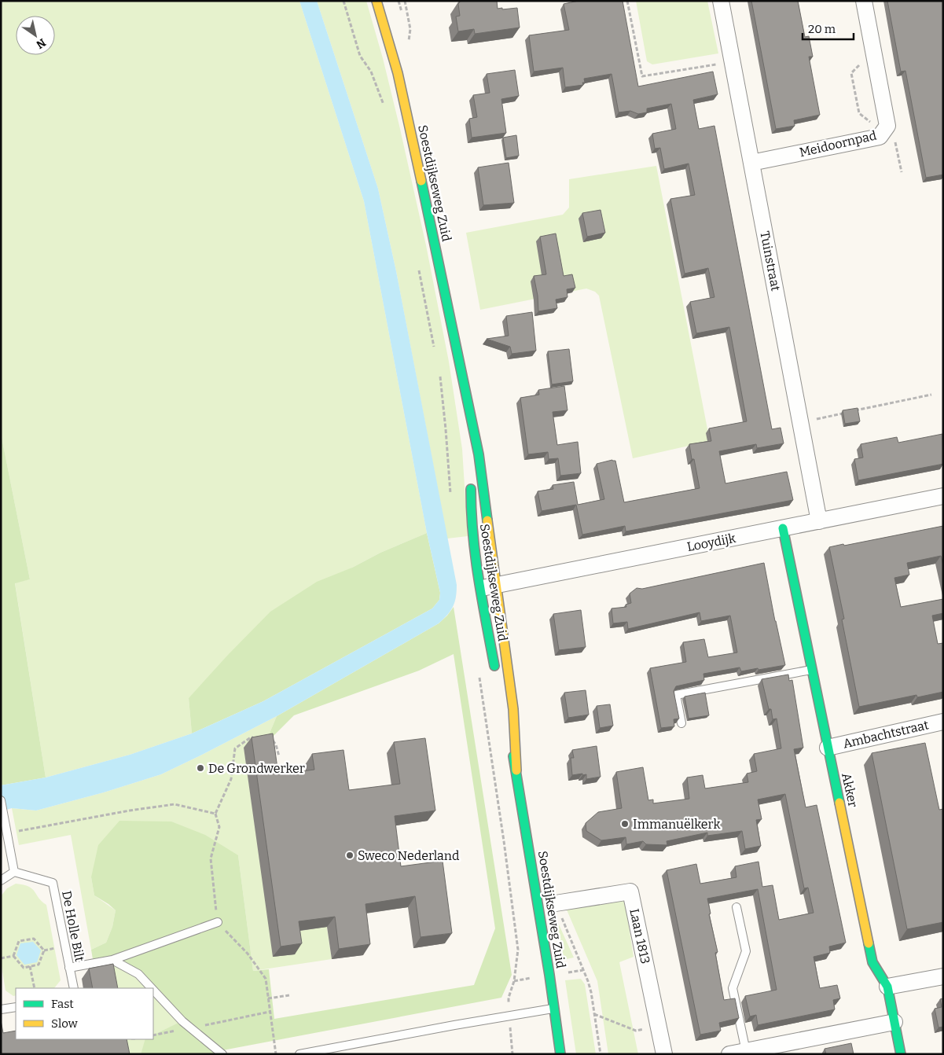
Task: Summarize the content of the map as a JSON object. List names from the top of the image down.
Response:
{
  "streets": {
    "main road": ["Soestdijkseweg Zuid", "Akker"],
    "street": [
      "Meidoornpad",
      "Tuinstraat",
      "Looydijk",
      "Ambachtstraat",
      "Laan 1813"
    ],
    "lane": ["De Holle Bilt"]
  },
  "crossings": [
    ["Meidoornpad", "Tuinstraat"],
    ["Soestdijkseweg Zuid", "Looydijk"],
    ["Soestdijkseweg Zuid", "Laan 1813"],
    ["Tuinstraat", "Looydijk"],
    ["Looydijk", "Akker"],
    ["Ambachtstraat", "Akker"]
  ],
  "places": ["De Grondwerker", "Immanuëlkerk", "Sweco Nederland"],
  "legend": ["Fast", "Slow"],
  "scale_bar": "20 m",
  "north": "bottom right"
}
